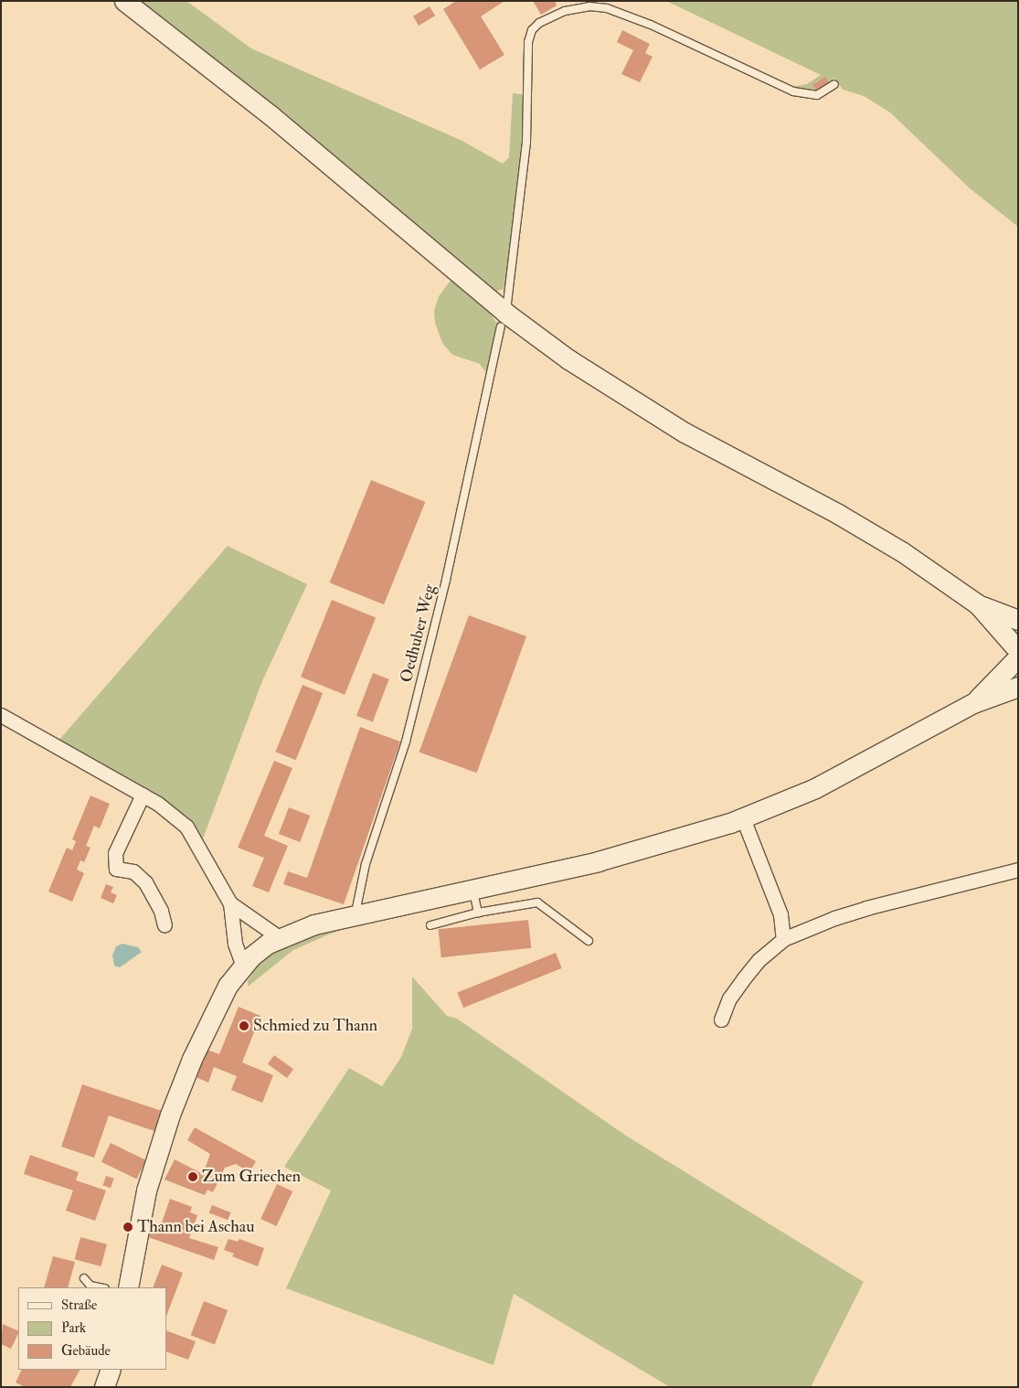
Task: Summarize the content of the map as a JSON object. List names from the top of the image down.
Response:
{
  "streets": {
    "lane": ["Oedhuber Weg"]
  },
  "places": ["Schmied zu Thann", "Zum Griechen", "Thann bei Aschau"],
  "legend": ["Straße", "Park", "Gebäude"]
}
